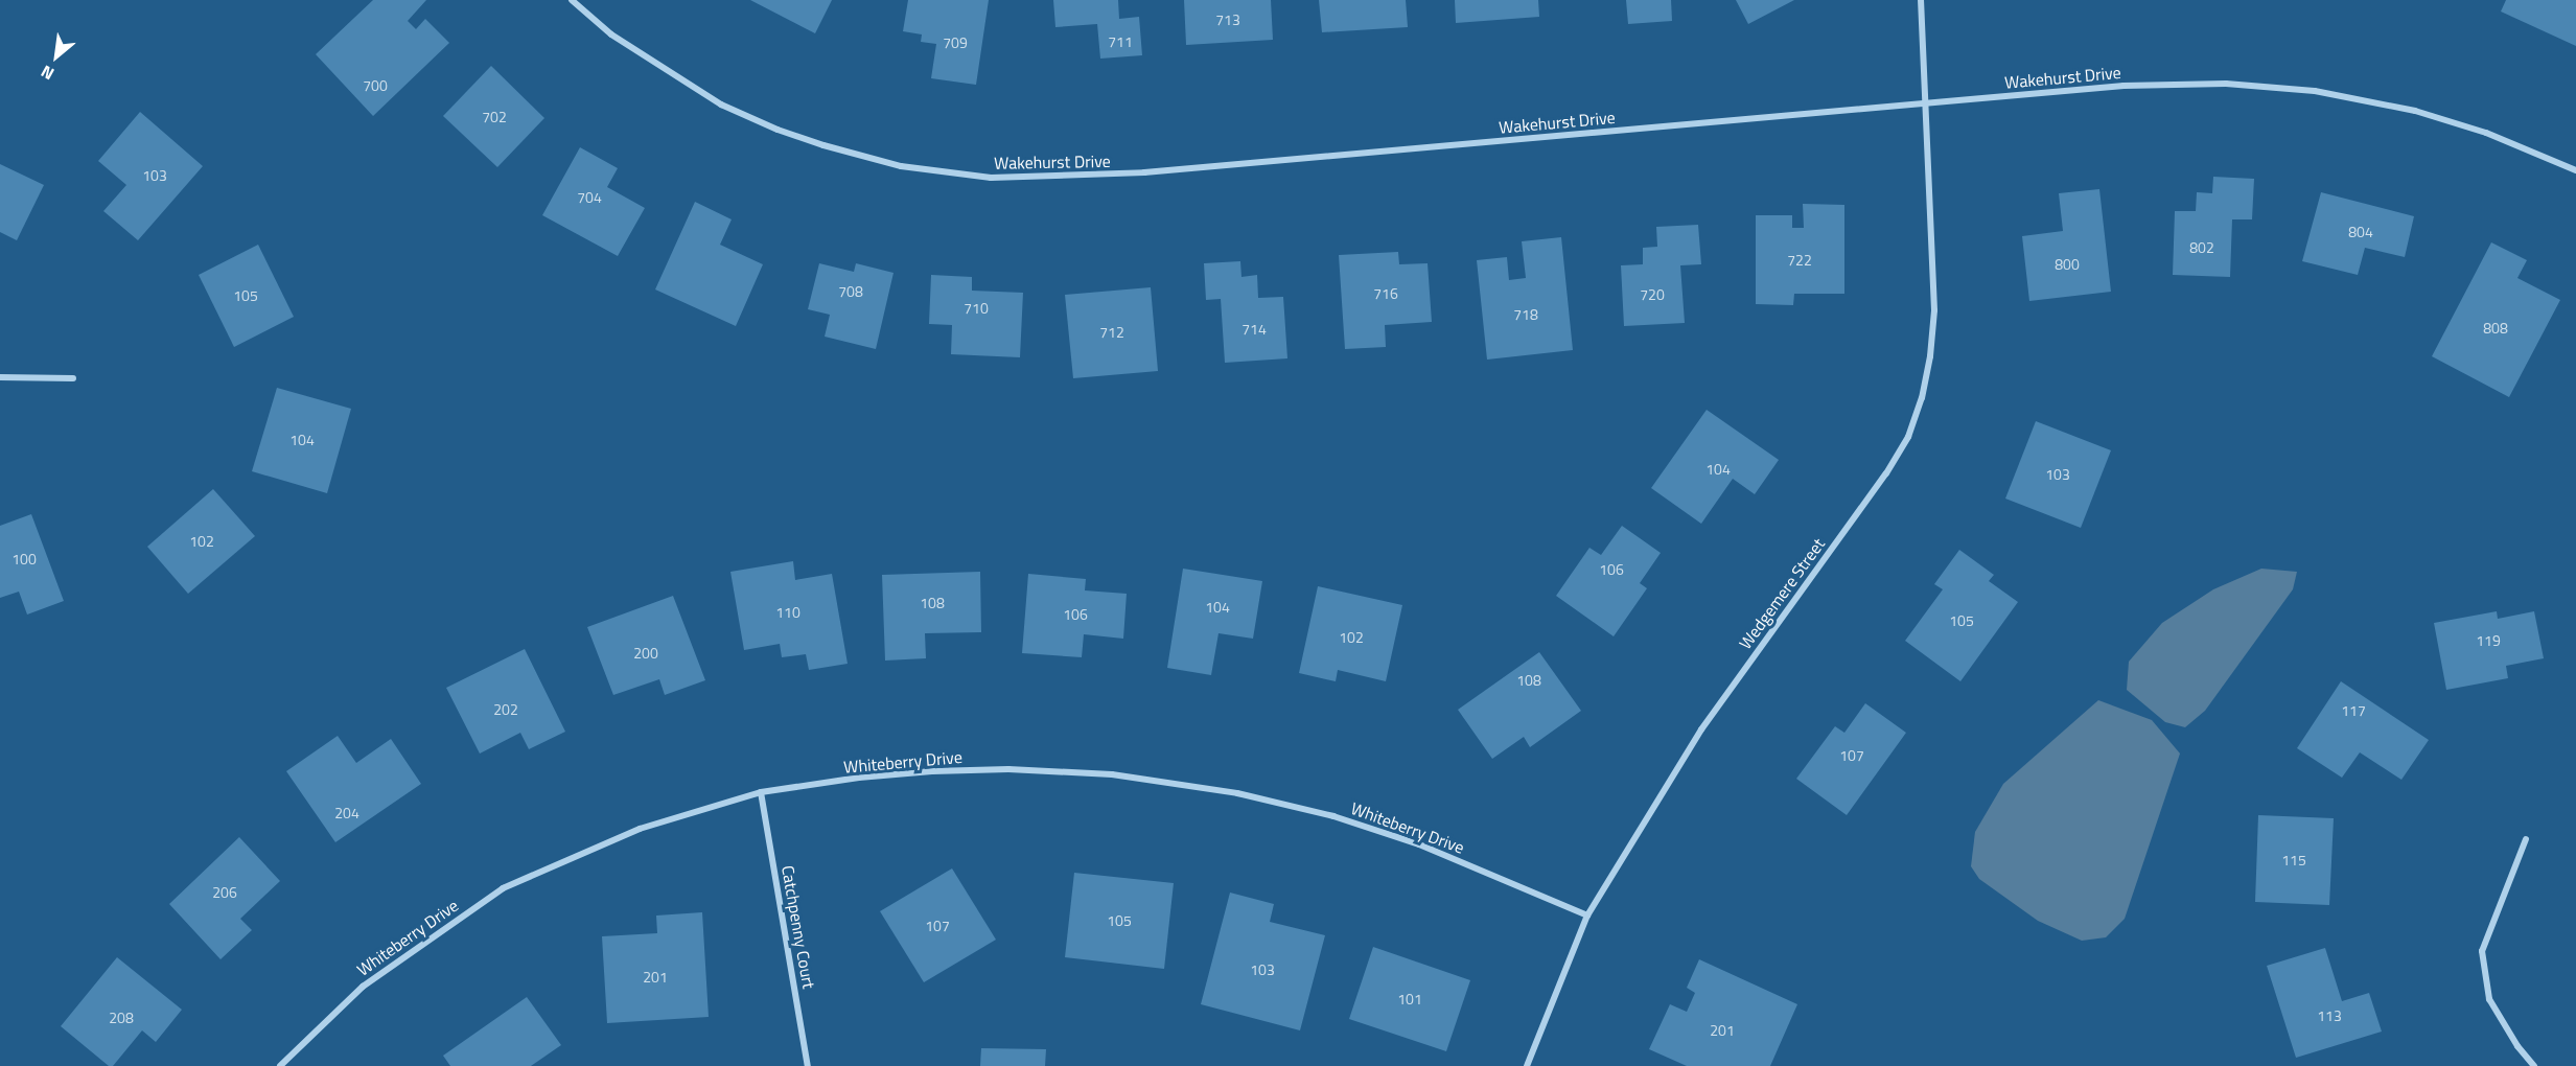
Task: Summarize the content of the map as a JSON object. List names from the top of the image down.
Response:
{
  "streets": {
    "street": [
      "Wakehurst Drive",
      "Wedgemere Street",
      "Whiteberry Drive",
      "Catchpenny Court"
    ]
  },
  "crossings": [
    ["Wakehurst Drive", "Wedgemere Street"],
    ["Wedgemere Street", "Whiteberry Drive"],
    ["Whiteberry Drive", "Catchpenny Court"]
  ],
  "house_numbers": [
    "713",
    "711",
    "709",
    "700",
    "702",
    "103",
    "704",
    "804",
    "802",
    "722",
    "800",
    "708",
    "716",
    "720",
    "105",
    "710",
    "718",
    "808",
    "714",
    "712",
    "104",
    "104",
    "103",
    "102",
    "100",
    "106",
    "108",
    "104",
    "110",
    "106",
    "105",
    "102",
    "119",
    "200",
    "108",
    "202",
    "117",
    "107",
    "204",
    "115",
    "206",
    "105",
    "107",
    "103",
    "201",
    "101",
    "113",
    "208",
    "201"
  ],
  "north": "bottom left"
}
